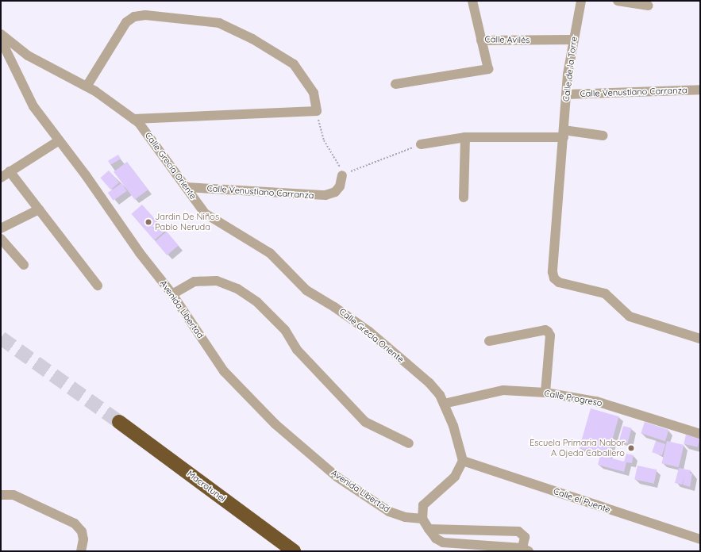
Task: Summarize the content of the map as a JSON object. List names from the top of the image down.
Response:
{
  "streets": {
    "highway": ["Macrotunel"],
    "street": [
      "Calle Avilés",
      "Calle de la Torre",
      "Calle Venustiano Carranza",
      "Calle Grecia Oriente",
      "Avenida Libertad",
      "Calle Progreso",
      "Calle el Puente"
    ]
  },
  "crossings": [
    ["Calle Avilés", "Calle de la Torre"],
    ["Calle de la Torre", "Calle Venustiano Carranza"],
    ["Calle Venustiano Carranza", "Calle Grecia Oriente"],
    ["Calle Grecia Oriente", "Calle Progreso"],
    ["Calle Grecia Oriente", "Calle el Puente"]
  ],
  "places": ["Jardin De Niños Pablo Neruda", "Escuela Primaria Nabor A Ojeda Caballero"]
}
